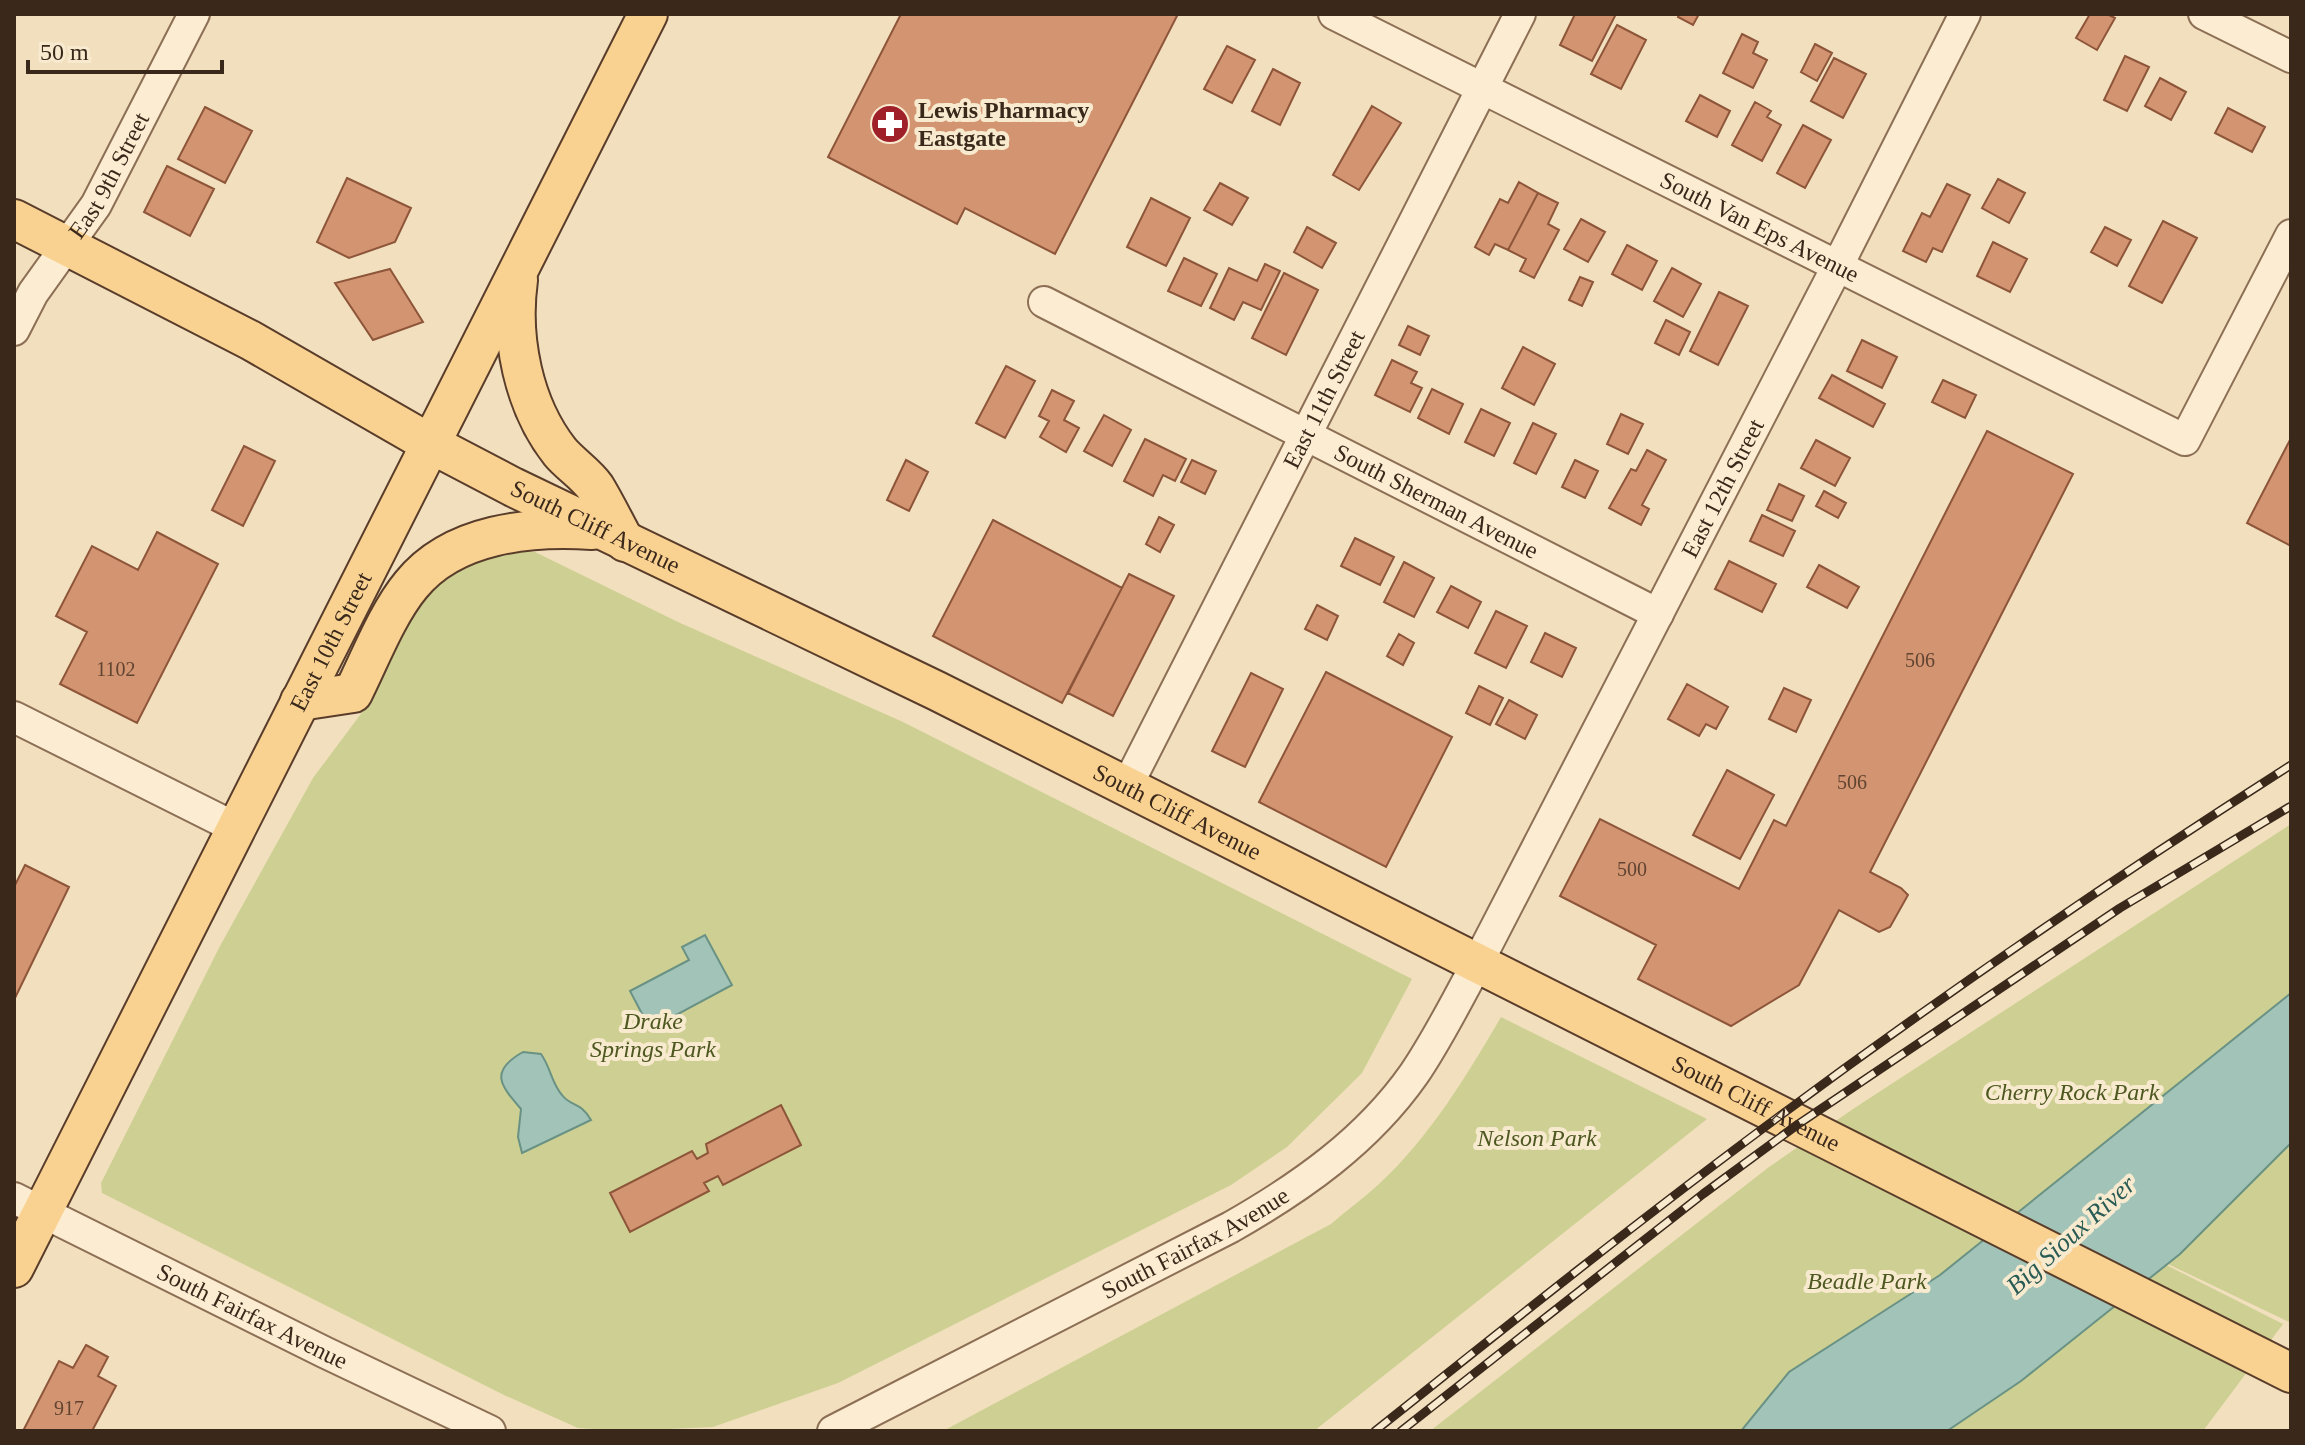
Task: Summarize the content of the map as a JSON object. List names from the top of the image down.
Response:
{
  "streets": {
    "main road": ["South Cliff Avenue", "East 10th Street"],
    "street": [
      "East 9th Street",
      "South Van Eps Avenue",
      "East 11th Street",
      "East 12th Street",
      "South Sherman Avenue",
      "South Fairfax Avenue"
    ]
  },
  "crossings": [
    ["East 9th Street", "South Cliff Avenue"],
    ["South Van Eps Avenue", "East 11th Street"],
    ["South Van Eps Avenue", "East 12th Street"],
    ["East 11th Street", "South Sherman Avenue"],
    ["East 11th Street", "South Cliff Avenue"],
    ["East 12th Street", "South Sherman Avenue"],
    ["East 12th Street", "South Cliff Avenue"],
    ["East 12th Street", "South Fairfax Avenue"],
    ["South Cliff Avenue", "East 10th Street"],
    ["South Cliff Avenue", "South Fairfax Avenue"],
    ["East 10th Street", "South Fairfax Avenue"]
  ],
  "water": ["Big Sioux River"],
  "parks": [
    "Drake Springs Park",
    "Cherry Rock Park",
    "Nelson Park",
    "Beadle Park"
  ],
  "places": {
    "pharmacy": ["Lewis Pharmacy Eastgate"]
  },
  "house_numbers": [
    "506",
    "1102",
    "506",
    "500",
    "917"
  ],
  "scale_bar": "50 m"
}
